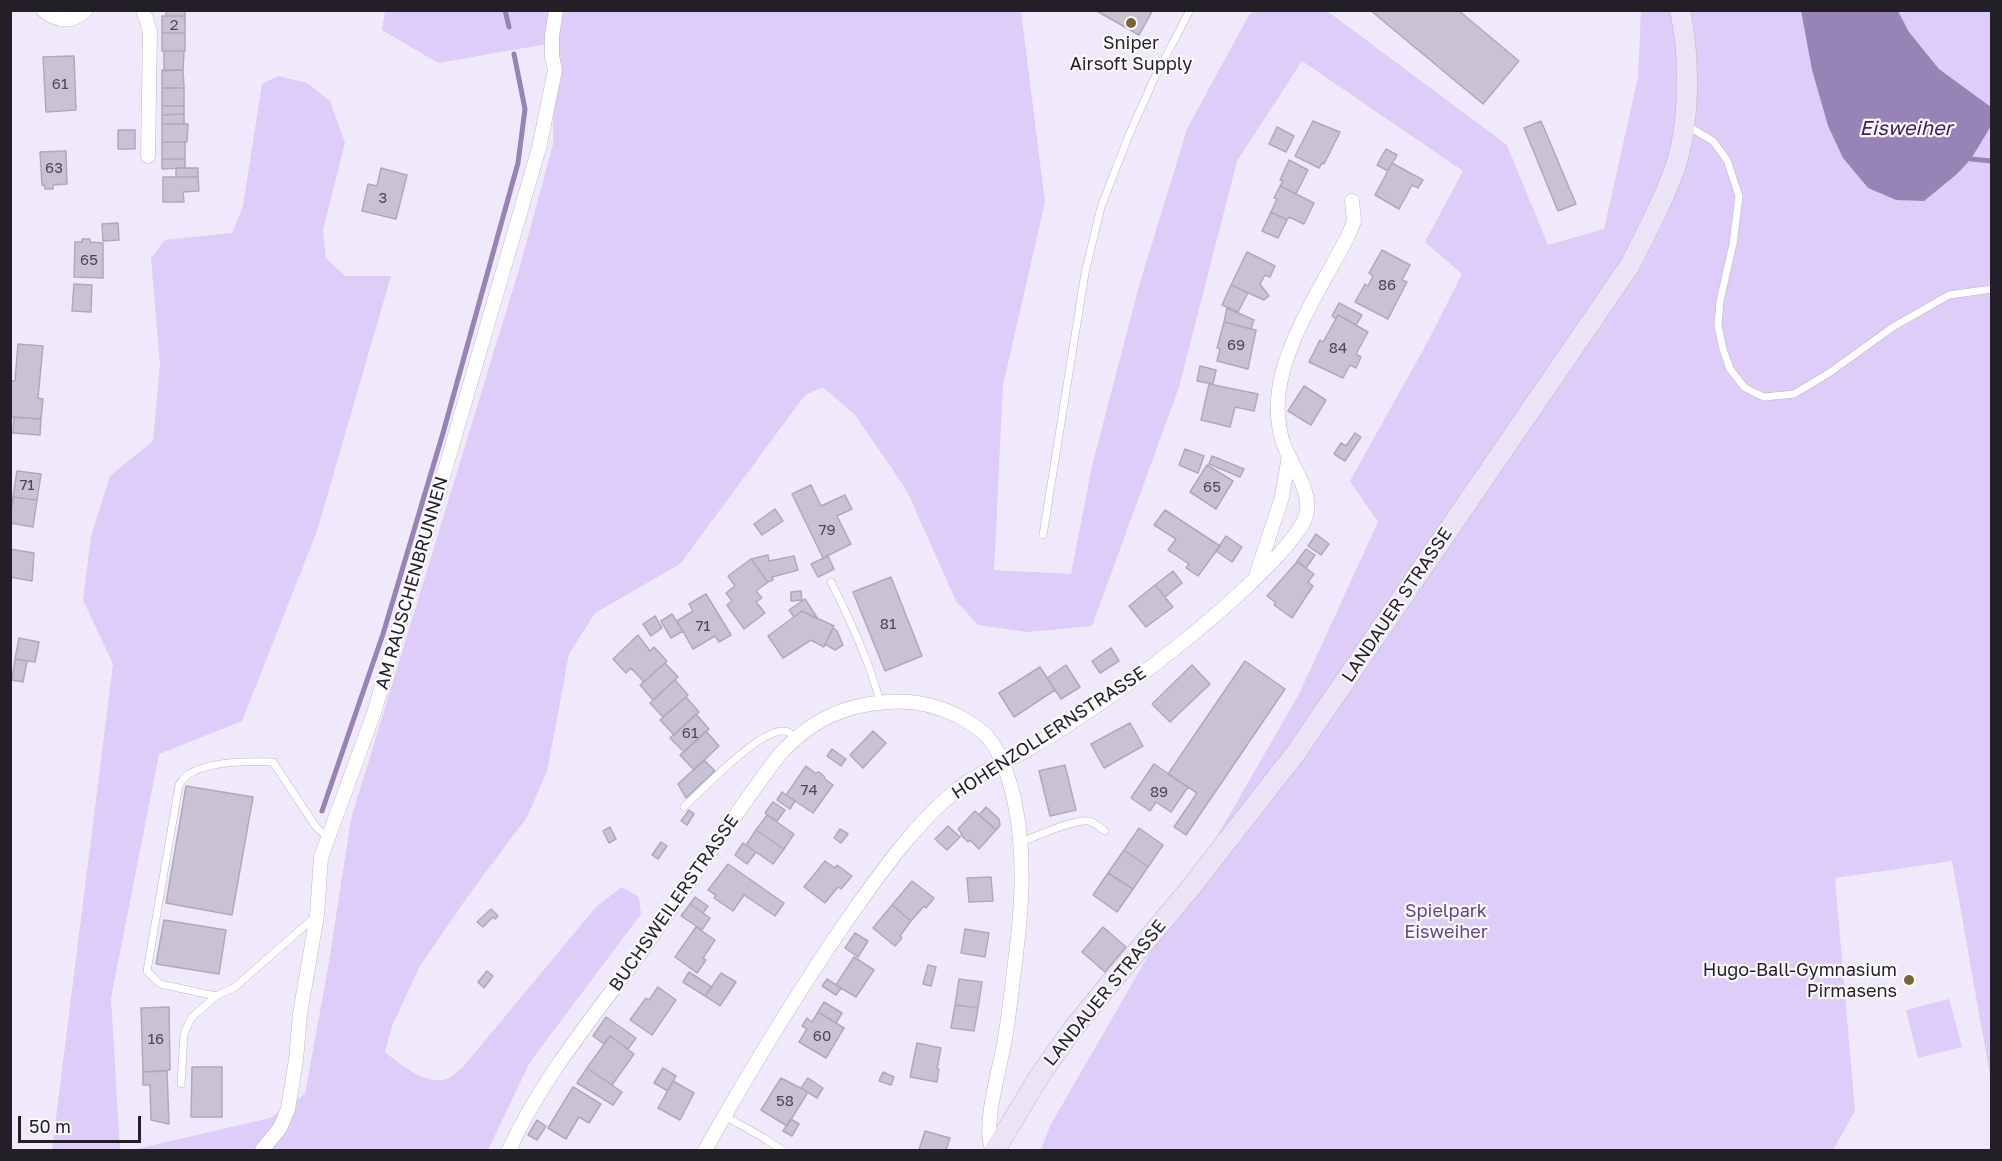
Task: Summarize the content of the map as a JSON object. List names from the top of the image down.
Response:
{
  "streets": {
    "main road": ["LANDAUER STRASSE"],
    "street": ["AM RAUSCHENBRUNNEN", "HOHENZOLLERNSTRASSE", "BUCHSWEILERSTRASSE"]
  },
  "crossings": [
    ["LANDAUER STRASSE", "BUCHSWEILERSTRASSE"],
    ["HOHENZOLLERNSTRASSE", "BUCHSWEILERSTRASSE"]
  ],
  "water": ["Eisweiher"],
  "parks": ["Spielpark Eisweiher"],
  "places": ["Sniper Airsoft Supply", "Hugo-Ball-Gymnasium Pirmasens"],
  "house_numbers": [
    "2",
    "61",
    "63",
    "3",
    "65",
    "86",
    "69",
    "84",
    "71",
    "65",
    "79",
    "81",
    "71",
    "61",
    "74",
    "89",
    "60",
    "16",
    "58"
  ],
  "scale_bar": "50 m"
}
